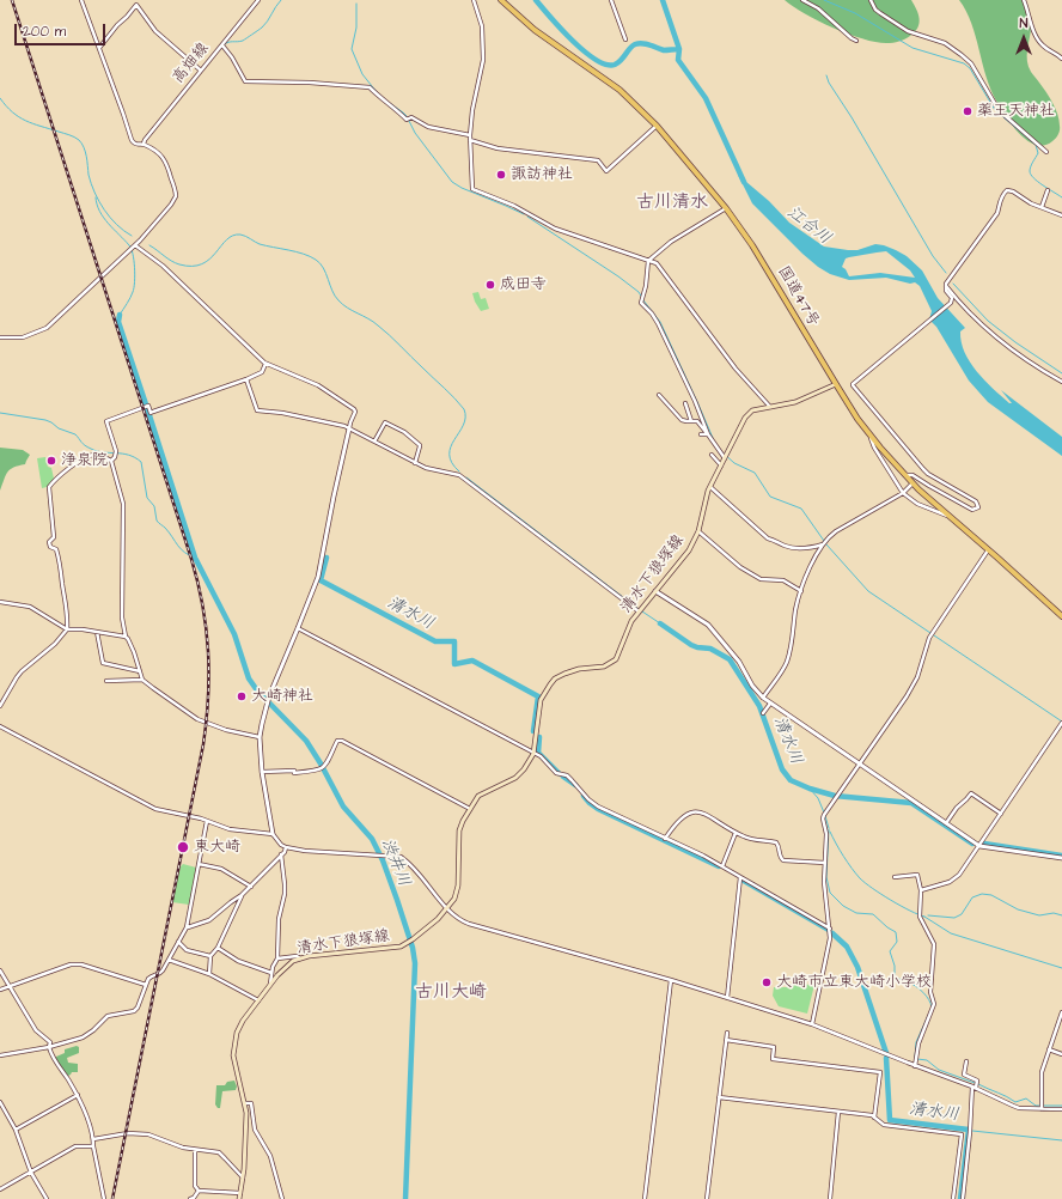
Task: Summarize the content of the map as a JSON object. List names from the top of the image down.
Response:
{
  "streets": {
    "highway": ["国道47号"],
    "main road": ["清水下狼塚線"],
    "street": ["高畑線"]
  },
  "crossings": [
    ["国道47号", "清水下狼塚線"]
  ],
  "districts": ["古川清水", "古川大崎"],
  "water": ["江合川", "清水川", "渋井川"],
  "places": [
    "薬王天神社",
    "諏訪神社",
    "成田寺",
    "浄泉院",
    "大崎神社",
    "東大崎",
    "大崎市立東大崎小学校"
  ],
  "scale_bar": "200 m",
  "north": "top"
}
